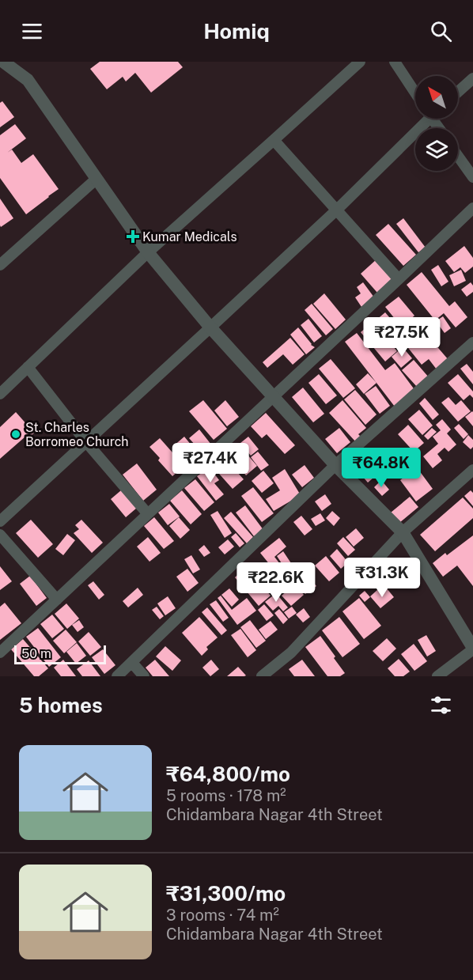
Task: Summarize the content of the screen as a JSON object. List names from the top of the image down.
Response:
{
  "places": {
    "health": ["Kumar Medicals"],
    "other": ["St. Charles Borromeo Church"]
  },
  "scale_bar": "50 m",
  "north": "top left",
  "page": {
    "header": "Homiq",
    "price": [
      "₹27.5K",
      "₹27.4K",
      "₹64.8K",
      "₹31.3K",
      "₹22.6K"
    ],
    "scale": "50 m",
    "heading": "5 homes",
    "list": [
      {
        "name": "₹64,800/mo",
        "note": "5 rooms · 178 m² · Chidambara Nagar 4th Street"
      },
      {
        "name": "₹31,300/mo",
        "note": "3 rooms · 74 m² · Chidambara Nagar 4th Street"
      }
    ]
  }
}
